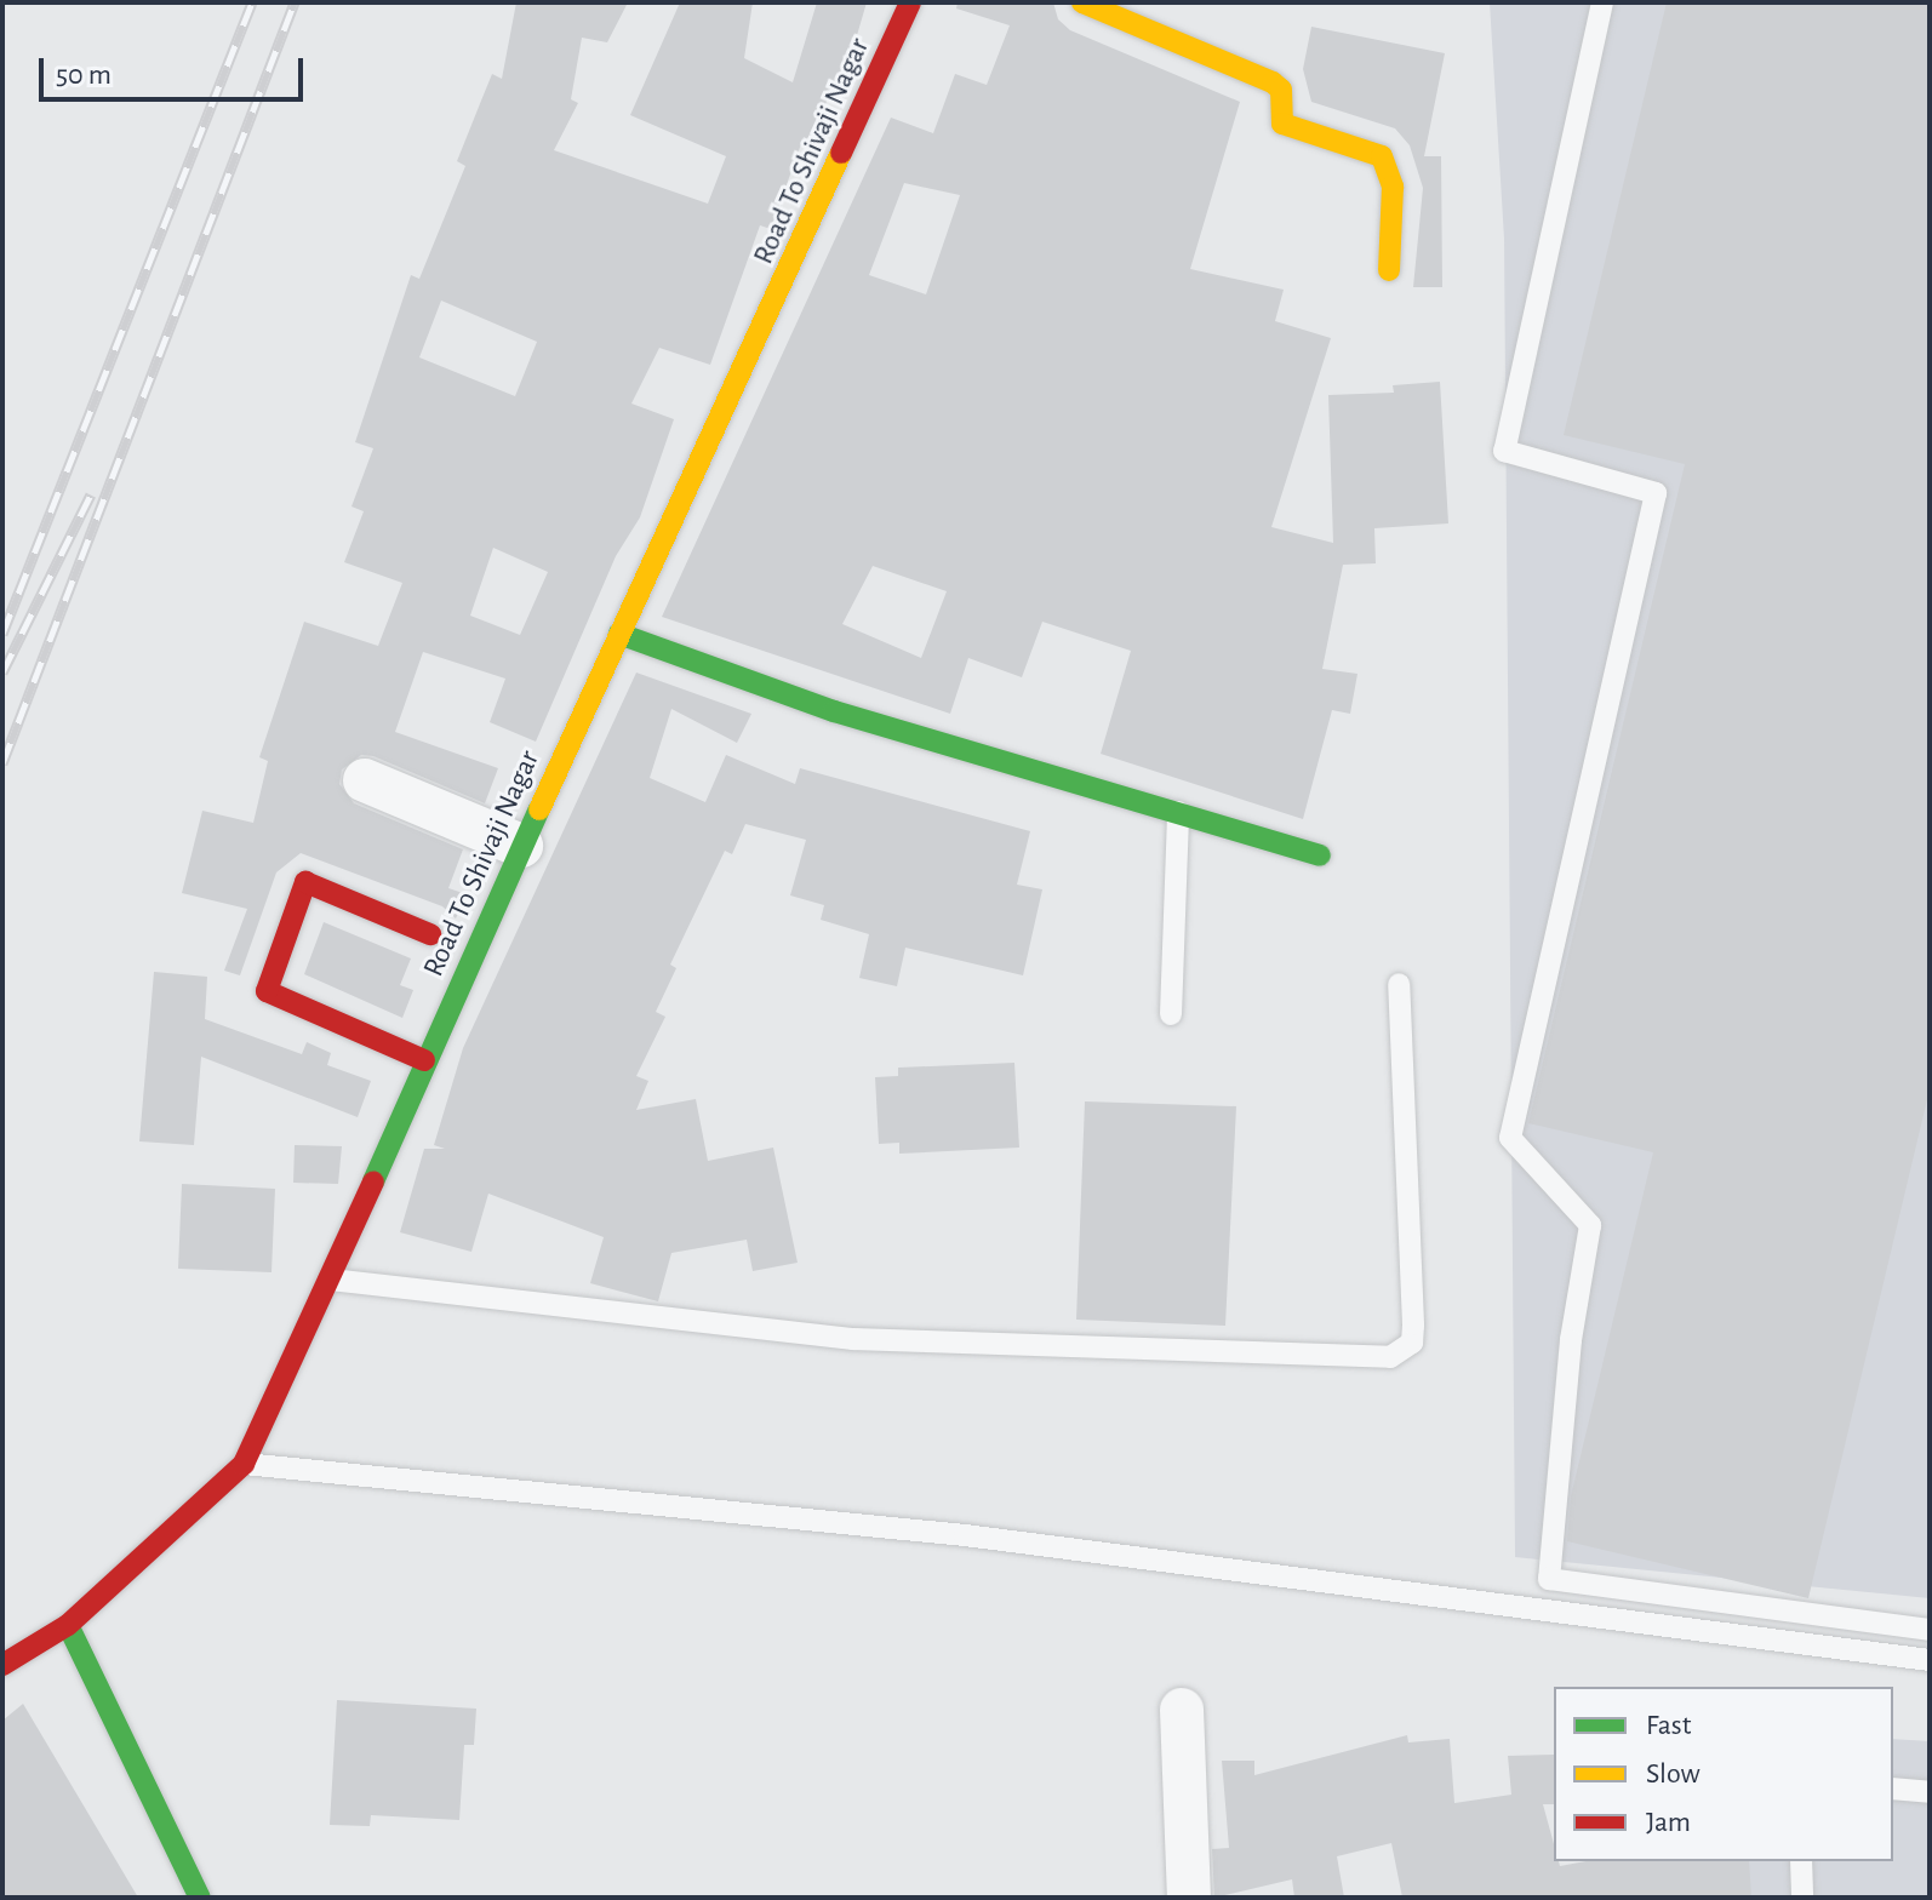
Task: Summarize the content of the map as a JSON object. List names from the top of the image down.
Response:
{
  "streets": {
    "street": ["Road To Shivaji Nagar"]
  },
  "legend": ["Fast", "Slow", "Jam"],
  "scale_bar": "50 m"
}
